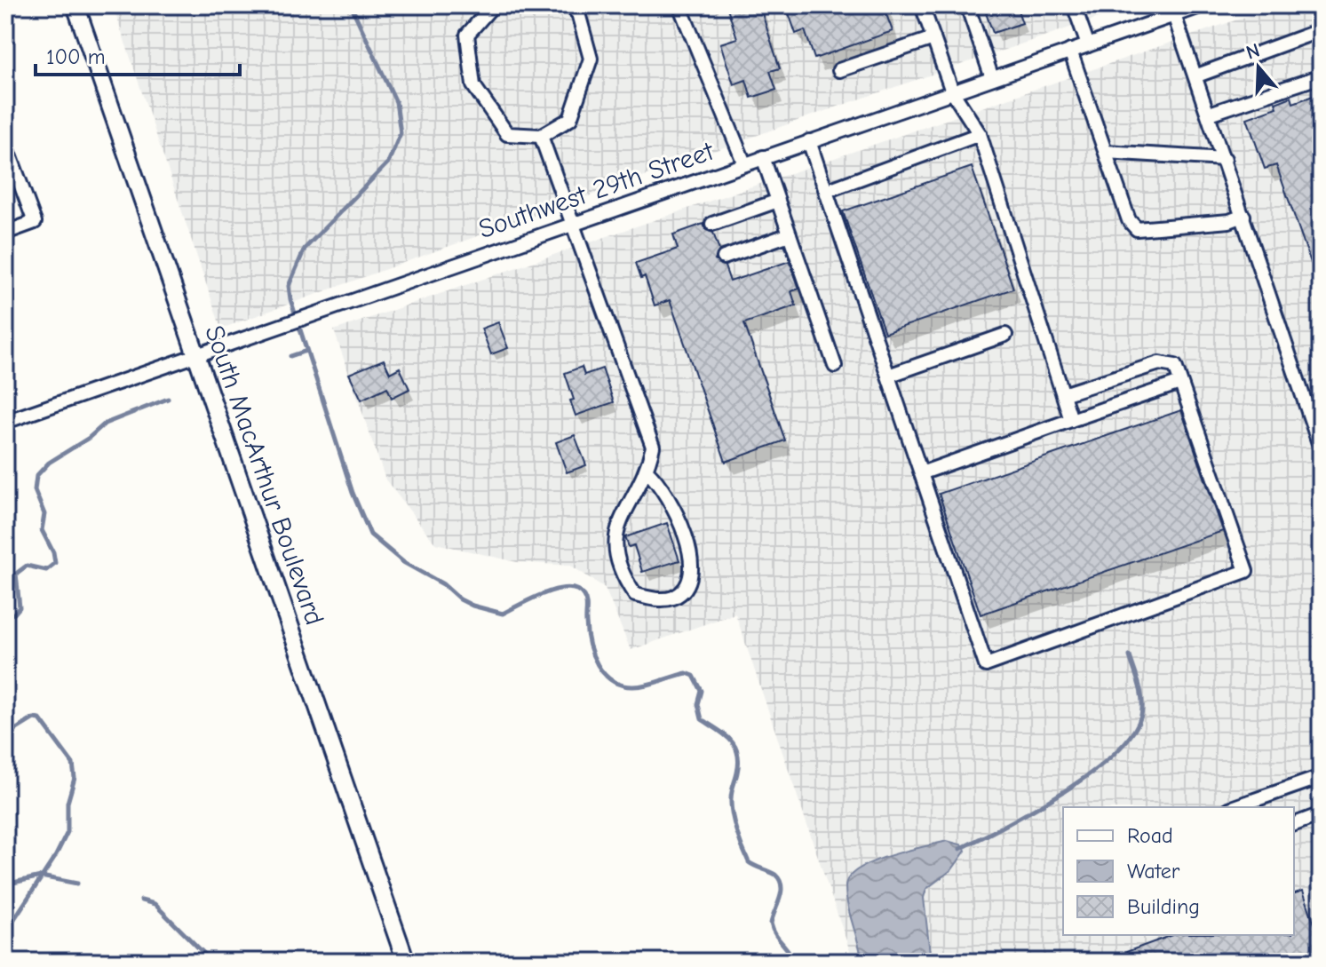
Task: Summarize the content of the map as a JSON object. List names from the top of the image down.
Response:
{
  "streets": {
    "main road": ["South MacArthur Boulevard"],
    "street": ["Southwest 29th Street"]
  },
  "crossings": [
    ["Southwest 29th Street", "South MacArthur Boulevard"]
  ],
  "legend": ["Road", "Water", "Building"],
  "scale_bar": "100 m",
  "north": "top"
}
